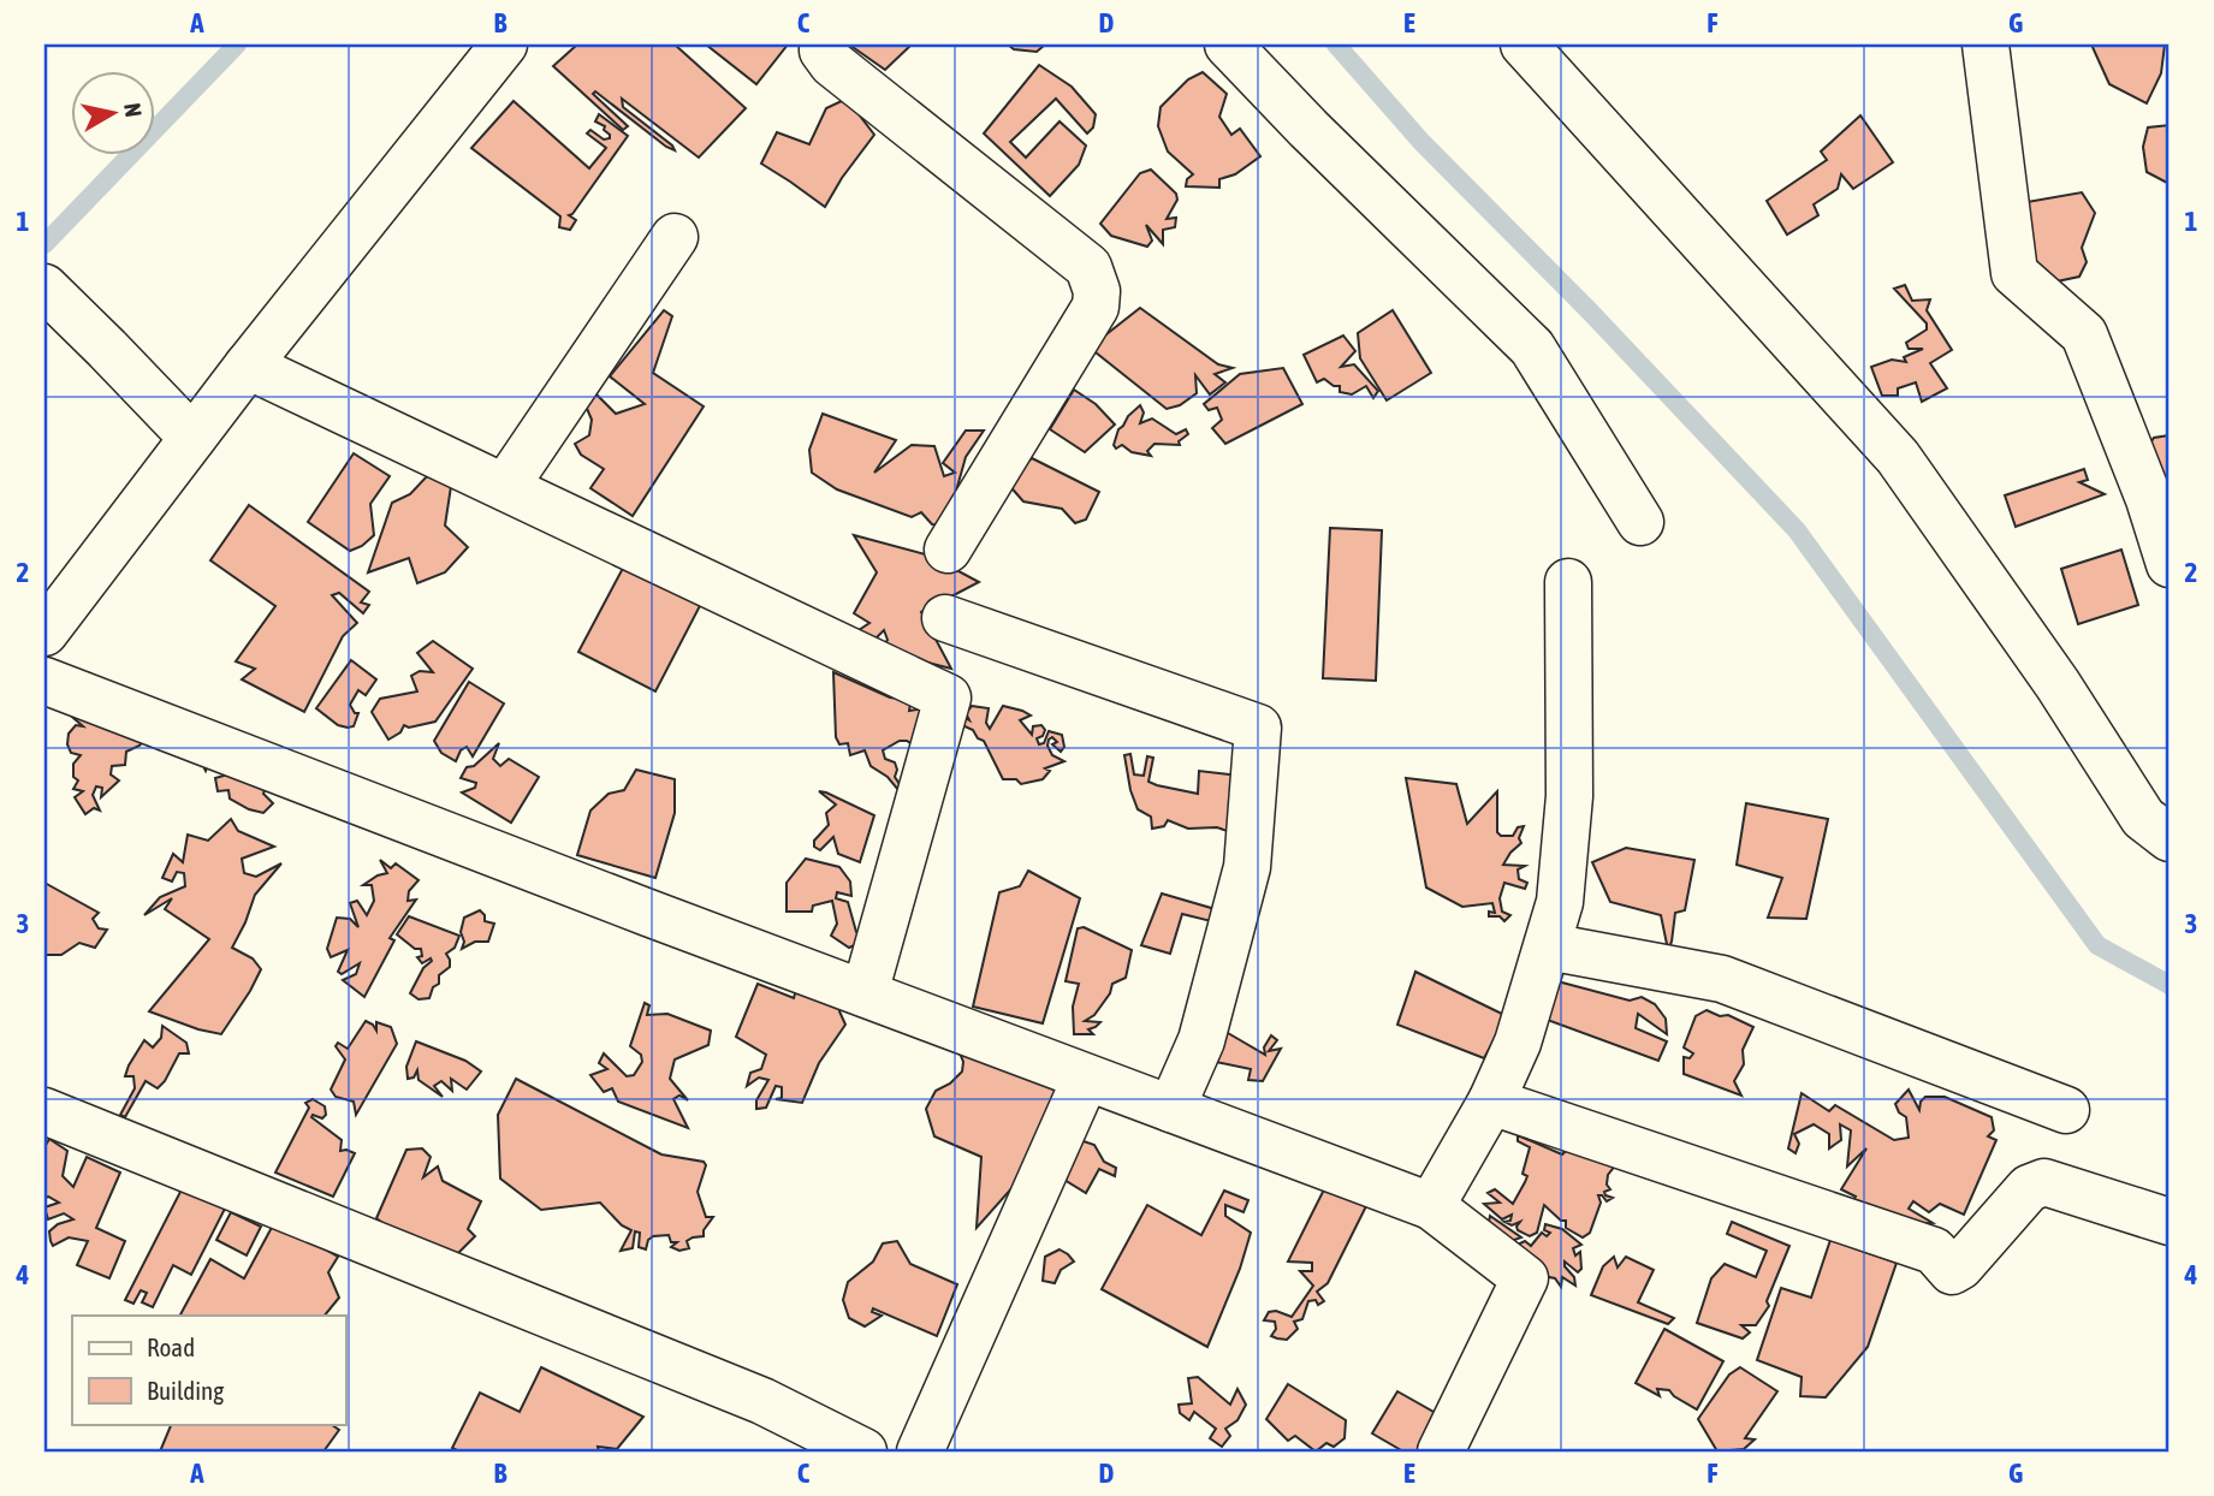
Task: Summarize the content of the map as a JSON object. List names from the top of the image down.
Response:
{
  "legend": ["Road", "Building"],
  "north": "right",
  "grid": {
    "columns": [
      "A",
      "B",
      "C",
      "D",
      "E",
      "F",
      "G"
    ],
    "rows": [
      "1",
      "2",
      "3",
      "4"
    ]
  }
}
